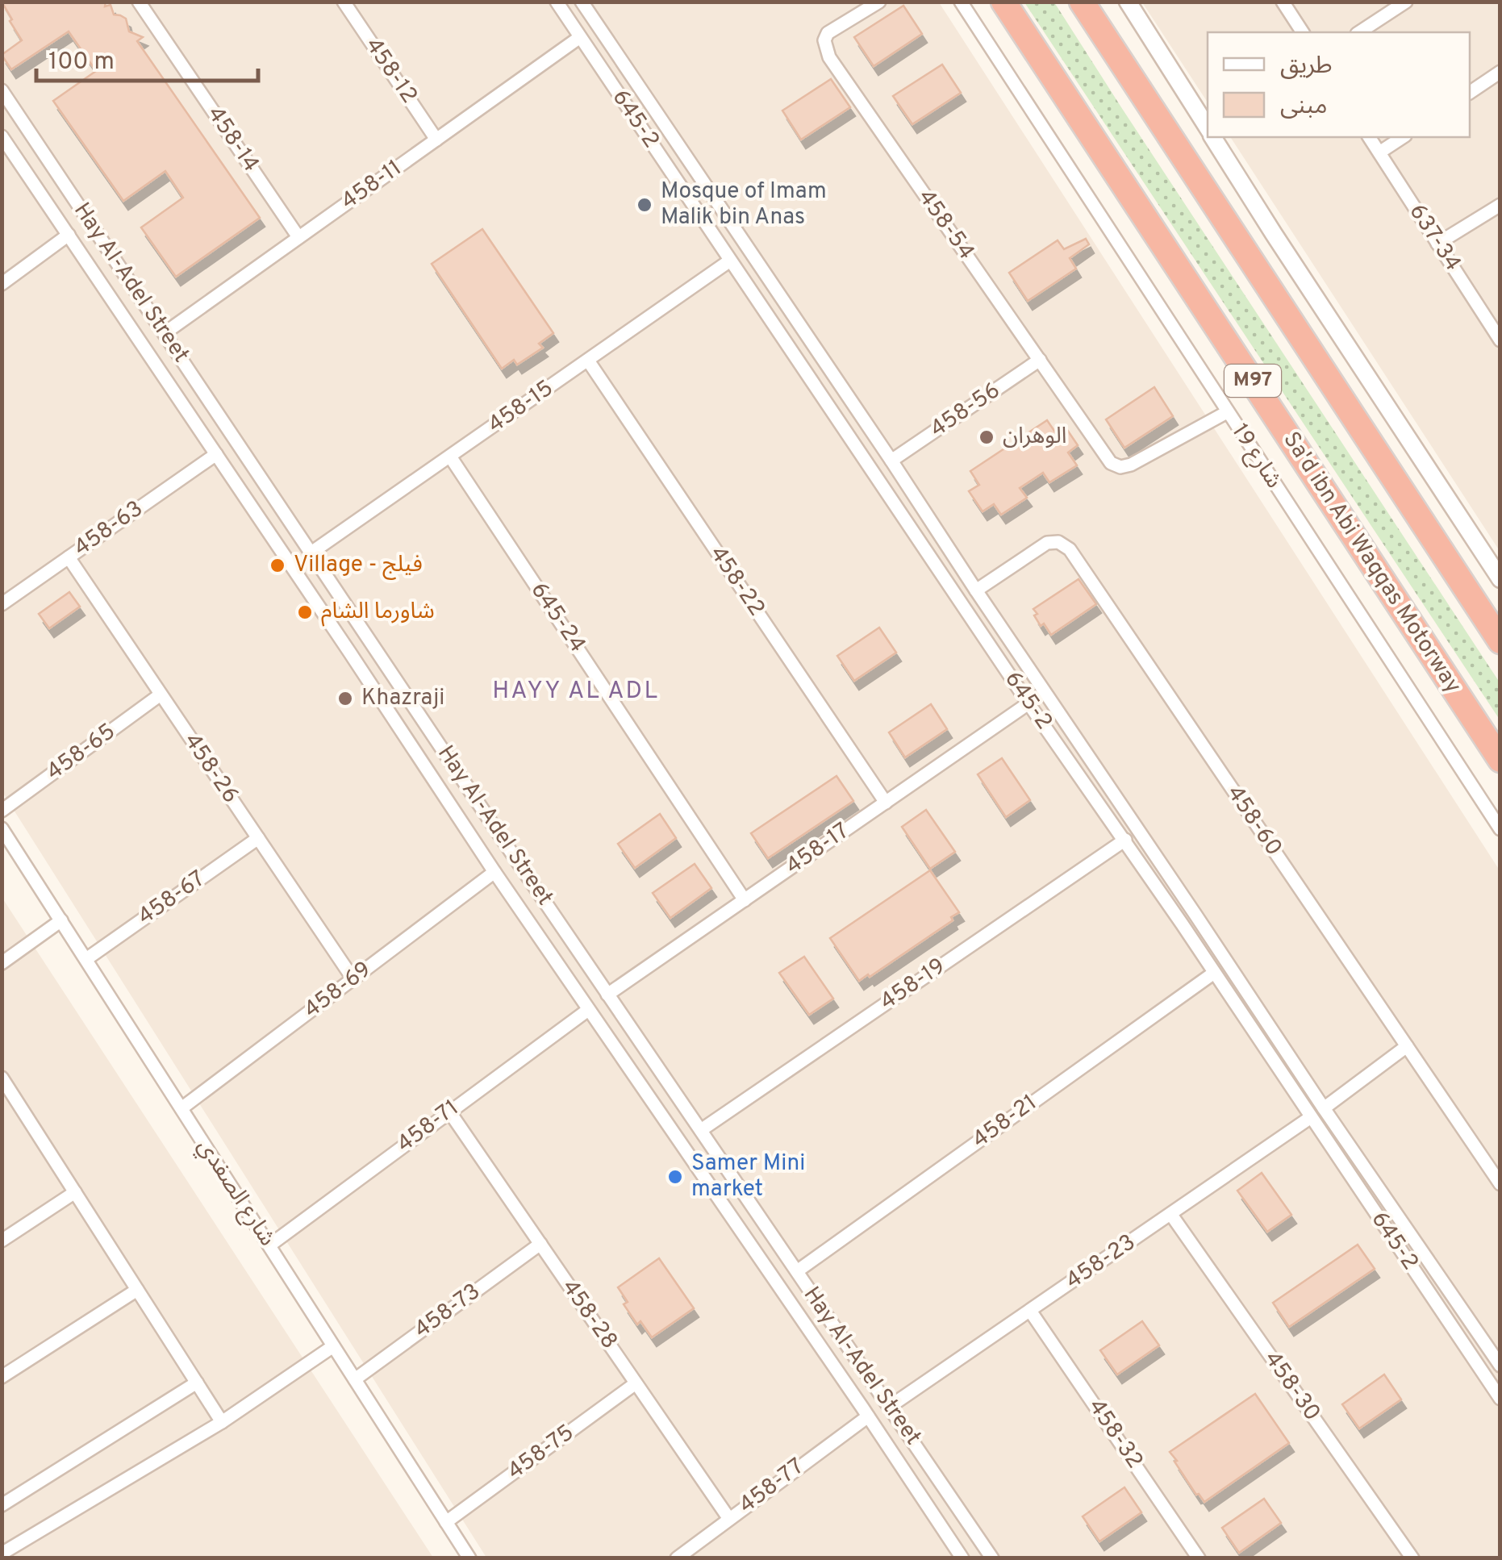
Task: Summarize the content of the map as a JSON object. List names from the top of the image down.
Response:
{
  "streets": {
    "highway": ["M97", "Sa'd ibn Abi Waqqas Motorway"],
    "street": [
      "458-12",
      "645-2",
      "458-14",
      "458-11",
      "458-54",
      "637-34",
      "Hay Al-Adel Street",
      "458-15",
      "458-56",
      "شارع 19",
      "458-63",
      "458-22",
      "645-24",
      "458-65",
      "458-26",
      "458-60",
      "458-17",
      "458-67",
      "458-19",
      "458-69",
      "458-21",
      "458-71",
      "شارع الصفدي",
      "458-23",
      "458-73",
      "458-28",
      "458-30",
      "458-32",
      "458-75",
      "458-77"
    ]
  },
  "crossings": [
    ["458-12", "458-11"],
    ["645-2", "458-11"],
    ["645-2", "458-15"],
    ["645-2", "458-56"],
    ["645-2", "458-60"],
    ["645-2", "458-17"],
    ["645-2", "458-19"],
    ["645-2", "458-21"],
    ["645-2", "458-23"],
    ["458-14", "458-11"],
    ["458-11", "Hay Al-Adel Street"],
    ["458-54", "458-56"],
    ["458-54", "شارع 19"],
    ["Hay Al-Adel Street", "458-15"],
    ["Hay Al-Adel Street", "458-63"],
    ["Hay Al-Adel Street", "458-17"],
    ["Hay Al-Adel Street", "458-19"],
    ["Hay Al-Adel Street", "458-69"],
    ["Hay Al-Adel Street", "458-21"],
    ["Hay Al-Adel Street", "458-71"],
    ["Hay Al-Adel Street", "458-23"],
    ["Hay Al-Adel Street", "458-77"],
    ["458-15", "458-22"],
    ["458-15", "645-24"],
    ["458-63", "458-26"],
    ["458-22", "458-17"],
    ["645-24", "458-17"],
    ["458-65", "458-26"],
    ["458-26", "458-67"],
    ["458-26", "458-69"],
    ["458-67", "شارع الصفدي"],
    ["458-69", "شارع الصفدي"],
    ["458-71", "شارع الصفدي"],
    ["458-71", "458-28"],
    ["شارع الصفدي", "458-73"],
    ["شارع الصفدي", "458-75"],
    ["458-23", "458-30"],
    ["458-23", "458-32"],
    ["458-73", "458-28"],
    ["458-28", "458-75"],
    ["458-28", "458-77"]
  ],
  "districts": ["HAYY AL ADL"],
  "places": [
    "Mosque of Imam Malik bin Anas",
    "الوهران",
    "Village - فيلج",
    "شاورما الشام",
    "Khazraji",
    "Samer Mini market"
  ],
  "legend": ["طريق", "مبنى"],
  "scale_bar": "100 m"
}
